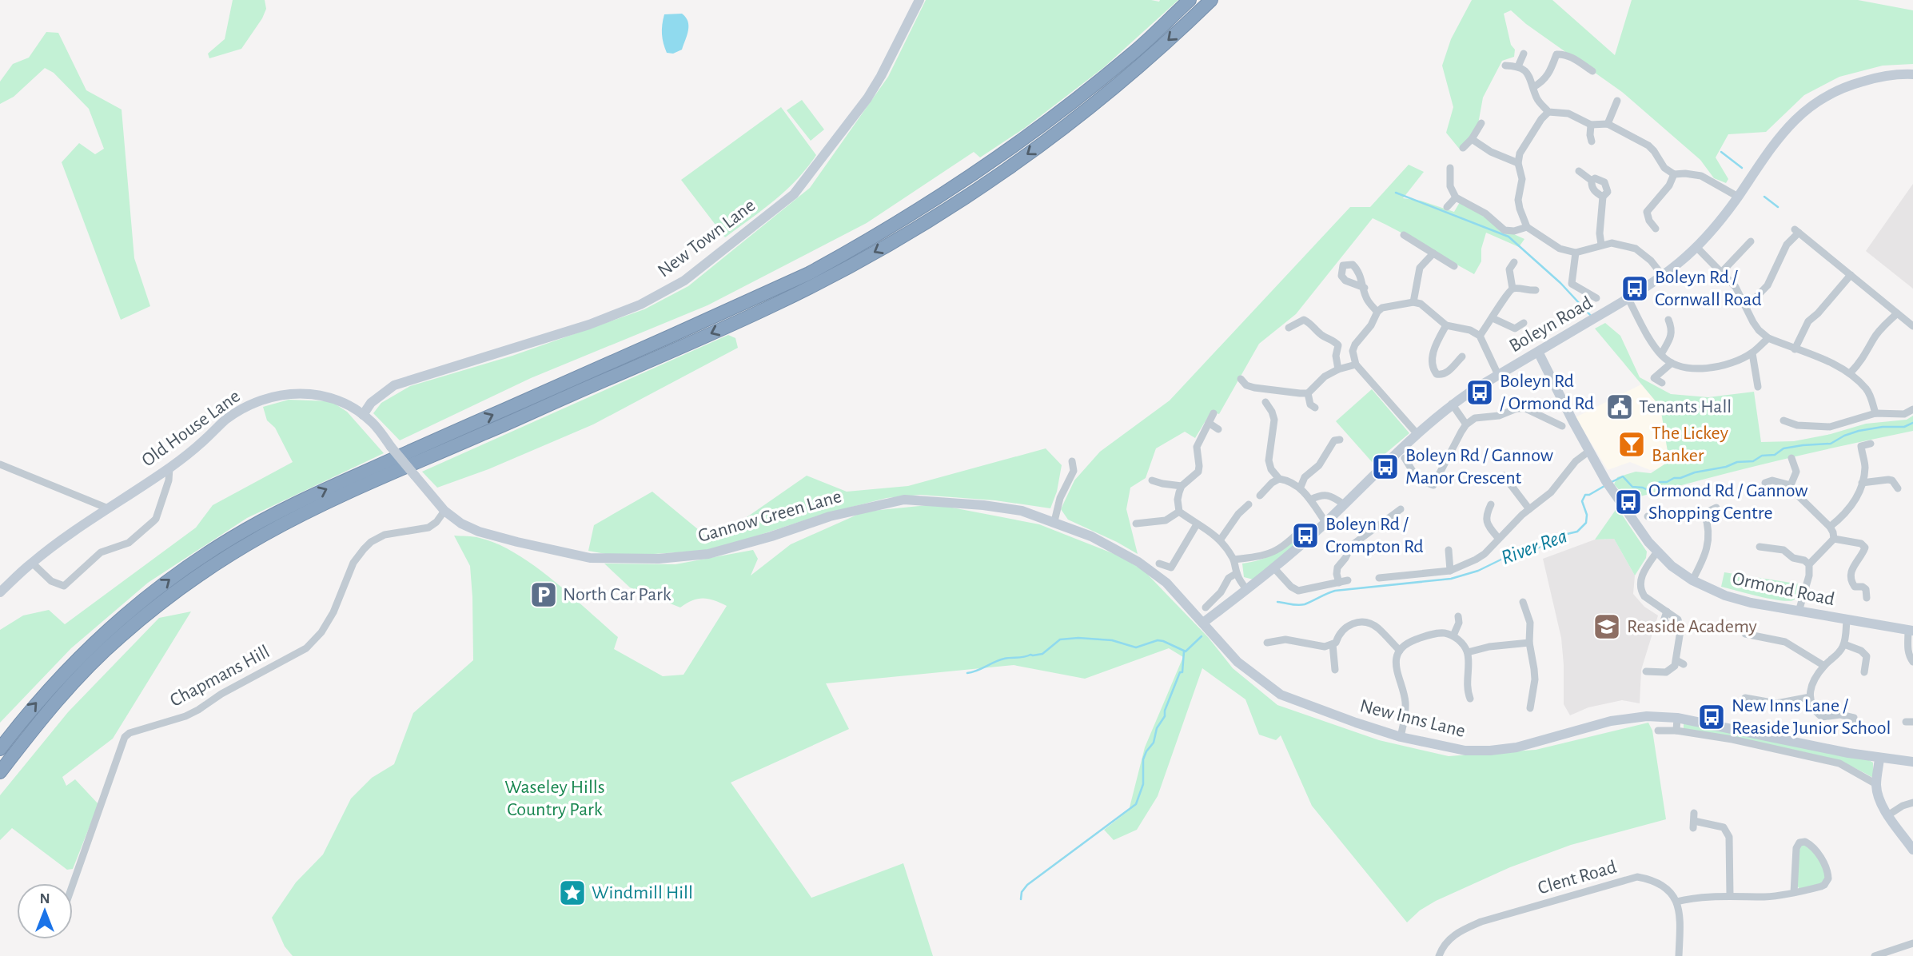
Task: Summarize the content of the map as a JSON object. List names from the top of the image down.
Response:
{
  "streets": {
    "street": [
      "New Town Lane",
      "Boleyn Road",
      "Old House Lane",
      "Gannow Green Lane",
      "Ormond Road",
      "Chapmans Hill",
      "New Inns Lane",
      "Clent Road"
    ]
  },
  "crossings": [
    ["New Town Lane", "Old House Lane"],
    ["New Town Lane", "Gannow Green Lane"],
    ["Boleyn Road", "Gannow Green Lane"],
    ["Boleyn Road", "Ormond Road"],
    ["Boleyn Road", "New Inns Lane"],
    ["Old House Lane", "Gannow Green Lane"],
    ["Gannow Green Lane", "Chapmans Hill"],
    ["Gannow Green Lane", "New Inns Lane"]
  ],
  "water": ["River Rea"],
  "parks": ["Waseley Hills Country Park"],
  "places": {
    "bus stop": [
      "Boleyn Rd / Cornwall Road",
      "Boleyn Rd / Ormond Rd",
      "Boleyn Rd / Gannow Manor Crescent",
      "Ormond Rd / Gannow Shopping Centre",
      "Boleyn Rd / Crompton Rd",
      "New Inns Lane / Reaside Junior School"
    ],
    "public building": ["Tenants Hall"],
    "bar": ["The Lickey Banker"],
    "parking": ["North Car Park"],
    "school or university": ["Reaside Academy"],
    "place": ["Windmill Hill"]
  },
  "north": "top"
}
